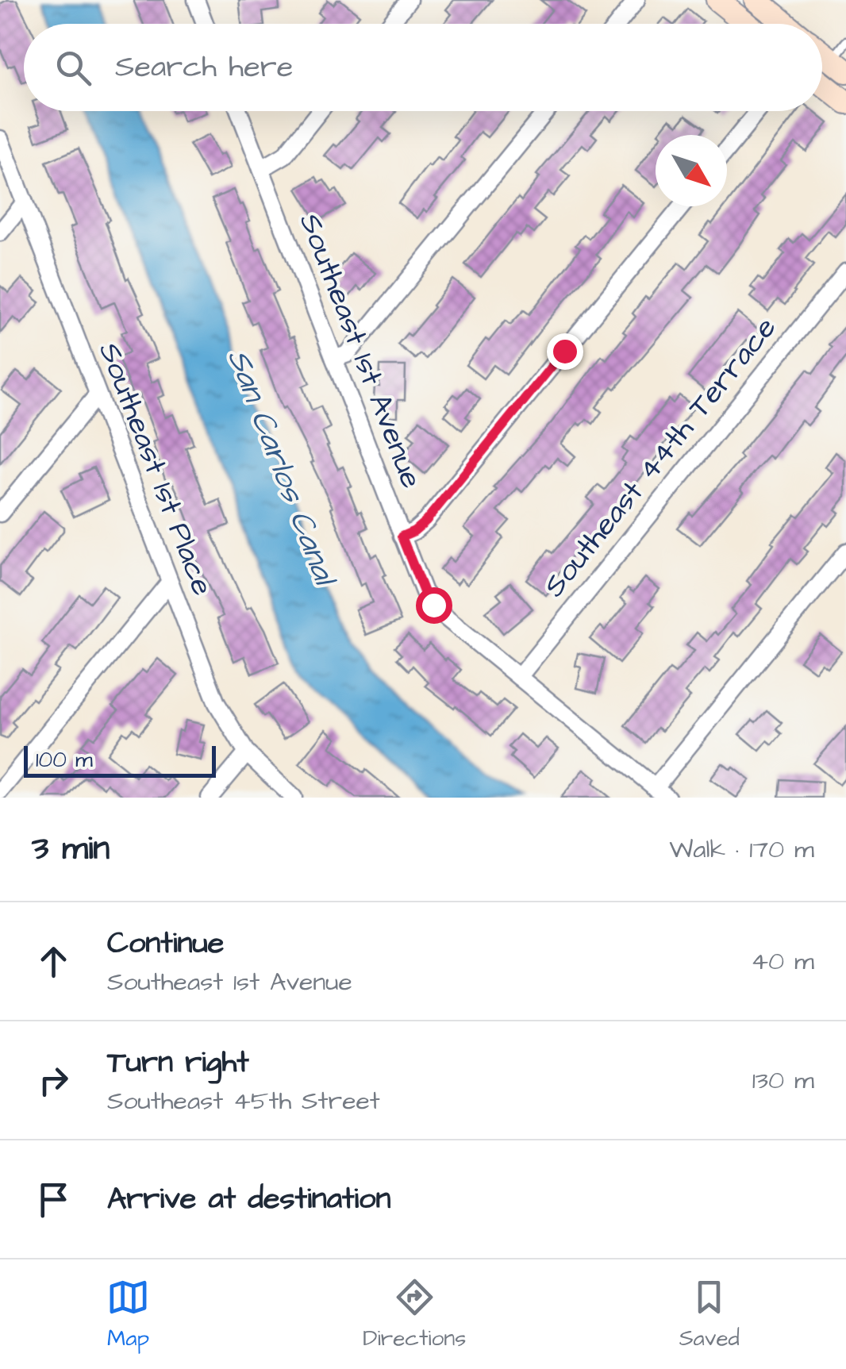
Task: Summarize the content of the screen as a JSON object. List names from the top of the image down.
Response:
{
  "streets": {
    "street": ["Southeast 1st Avenue", "Southeast 44th Terrace", "Southeast 1st Place"]
  },
  "crossings": [
    ["Southeast 1st Avenue", "Southeast 44th Terrace"]
  ],
  "water": ["San Carlos Canal"],
  "scale_bar": "100 m",
  "north": "bottom right",
  "page": {
    "search": "Search here",
    "scale": "100 m",
    "heading": ["3 min", "Walk · 170 m"],
    "list": [
      ["Continue", "Southeast 1st Avenue", "40 m"],
      ["Turn right", "Southeast 45th Street", "130 m"],
      "Arrive at destination"
    ],
    "nav": ["Map", "Directions", "Saved"]
  }
}
